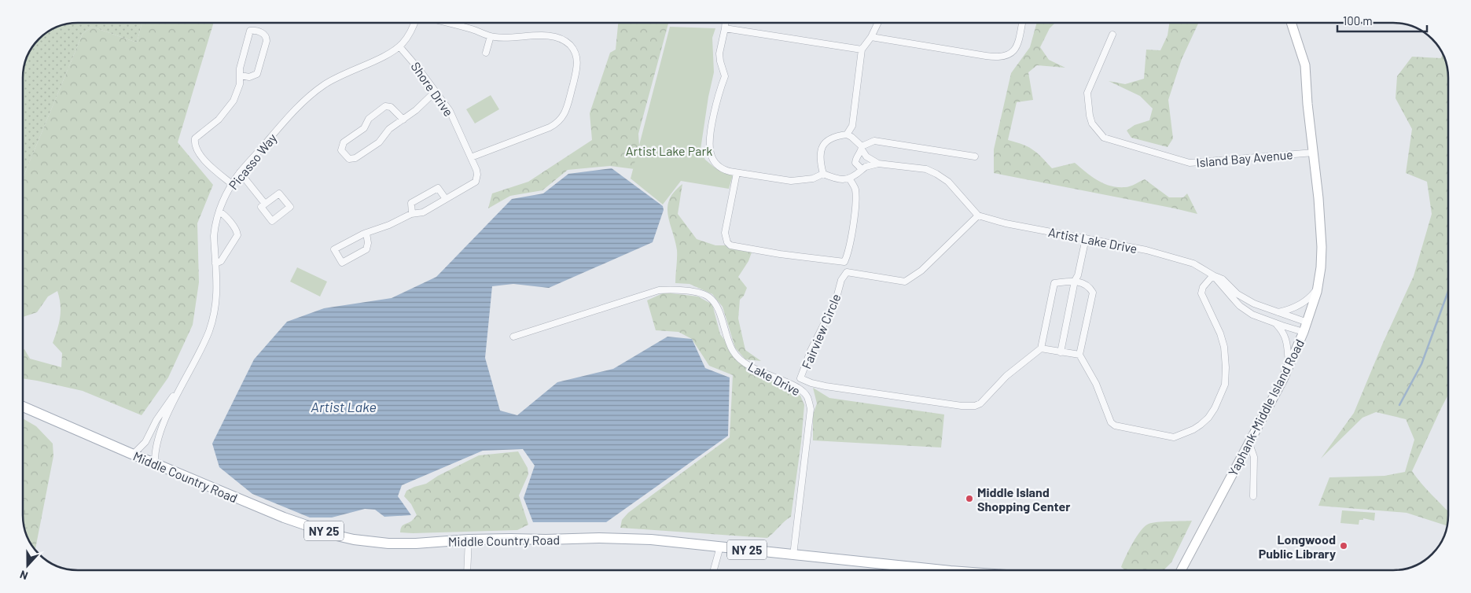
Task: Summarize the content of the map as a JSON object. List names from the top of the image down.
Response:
{
  "streets": {
    "main road": ["Yaphank-Middle Island Road", "Middle Country Road", "NY 25"],
    "street": [
      "Shore Drive",
      "Island Bay Avenue",
      "Picasso Way",
      "Artist Lake Drive",
      "Fairview Circle",
      "Lake Drive"
    ]
  },
  "crossings": [
    ["Shore Drive", "Picasso Way"],
    ["Island Bay Avenue", "Yaphank-Middle Island Road"],
    ["Picasso Way", "Middle Country Road"],
    ["Artist Lake Drive", "Fairview Circle"],
    ["Artist Lake Drive", "Yaphank-Middle Island Road"],
    ["Lake Drive", "Middle Country Road"]
  ],
  "water": ["Artist Lake"],
  "parks": ["Artist Lake Park"],
  "places": ["Middle Island Shopping Center", "Longwood Public Library"],
  "scale_bar": "100 m",
  "north": "bottom"
}
